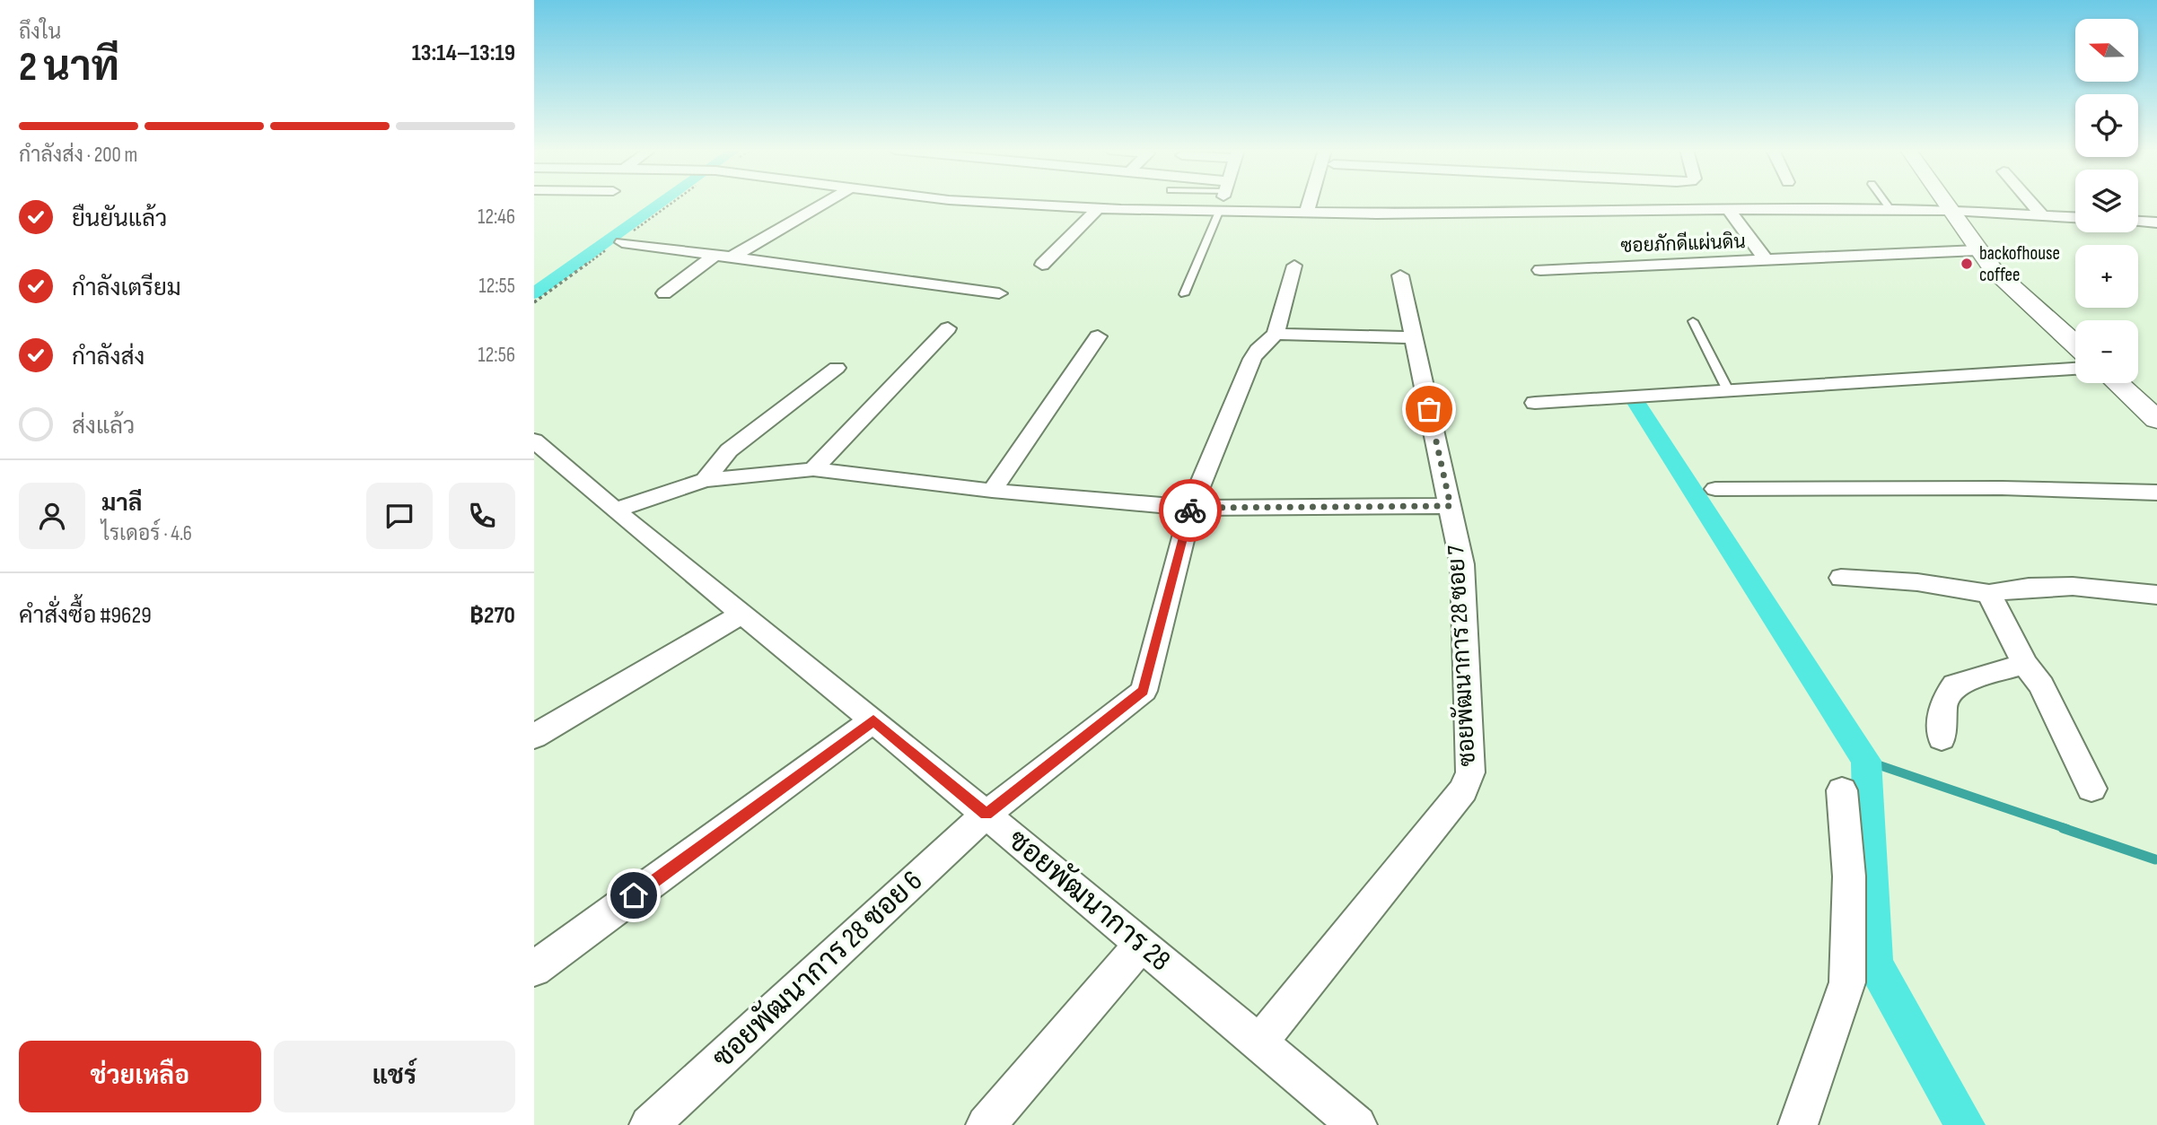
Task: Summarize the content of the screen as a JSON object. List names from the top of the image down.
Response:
{
  "streets": {
    "street": [
      "ซอยภักดีแผ่นดิน",
      "ซอยพัฒนาการ 28 ซอย 7",
      "ซอยพัฒนาการ 28",
      "ซอยพัฒนาการ 28 ซอย 6"
    ]
  },
  "crossings": [
    ["ซอยพัฒนาการ 28 ซอย 7", "ซอยพัฒนาการ 28"],
    ["ซอยพัฒนาการ 28", "ซอยพัฒนาการ 28 ซอย 6"]
  ],
  "places": ["backofhouse coffee"],
  "north": "left",
  "page": {
    "heading": ["2 นาที", "ถึงใน", "13:14–13:19"],
    "panel": [
      "มาลี",
      "ไรเดอร์ · 4.6",
      "คำสั่งซื้อ #9629",
      "฿270"
    ],
    "map_buttons": ["+", "−"],
    "bar": "กำลังส่ง · 200 m",
    "list": [
      ["ยืนยันแล้ว", "12:46"],
      ["กำลังเตรียม", "12:55"],
      ["กำลังส่ง", "12:56"],
      "ส่งแล้ว"
    ],
    "buttons": ["ช่วยเหลือ", "แชร์"]
  }
}
